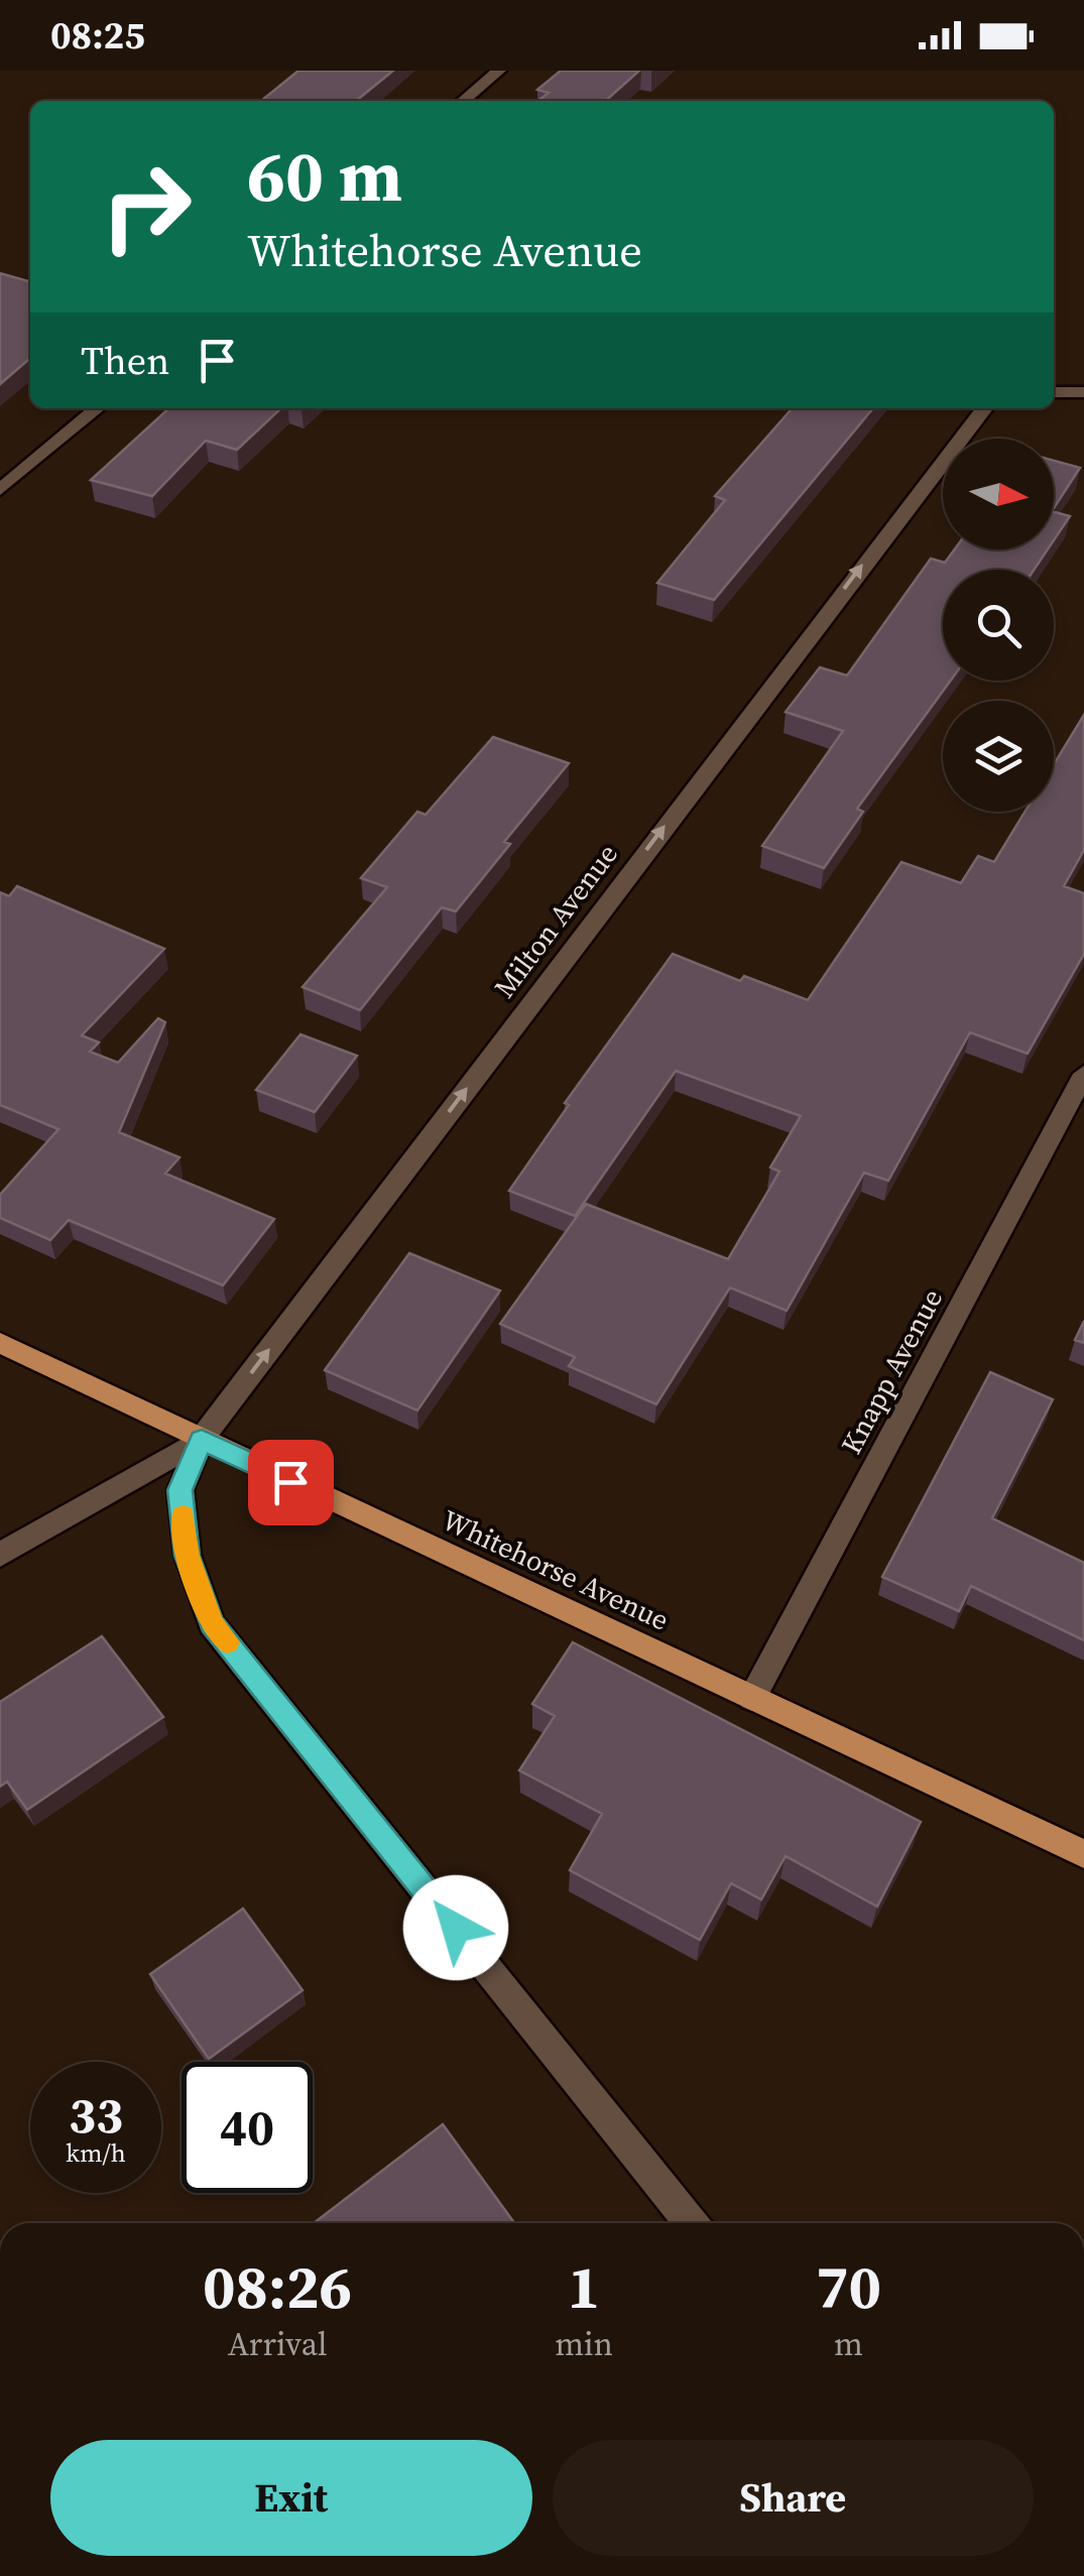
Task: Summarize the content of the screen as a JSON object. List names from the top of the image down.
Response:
{
  "streets": {
    "main road": ["Whitehorse Avenue"],
    "street": ["Milton Avenue", "Knapp Avenue"]
  },
  "crossings": [
    ["Milton Avenue", "Whitehorse Avenue"],
    ["Knapp Avenue", "Whitehorse Avenue"]
  ],
  "one_way": ["Milton Avenue"],
  "north": "right",
  "page": {
    "status": "08:25",
    "turn": ["60 m", "Whitehorse Avenue"],
    "then": "Then",
    "speed": "33 km/h",
    "limit": "40",
    "eta": [
      "08:26",
      "Arrival",
      "1",
      "min",
      "70",
      "m"
    ],
    "buttons": ["Exit", "Share"]
  }
}
